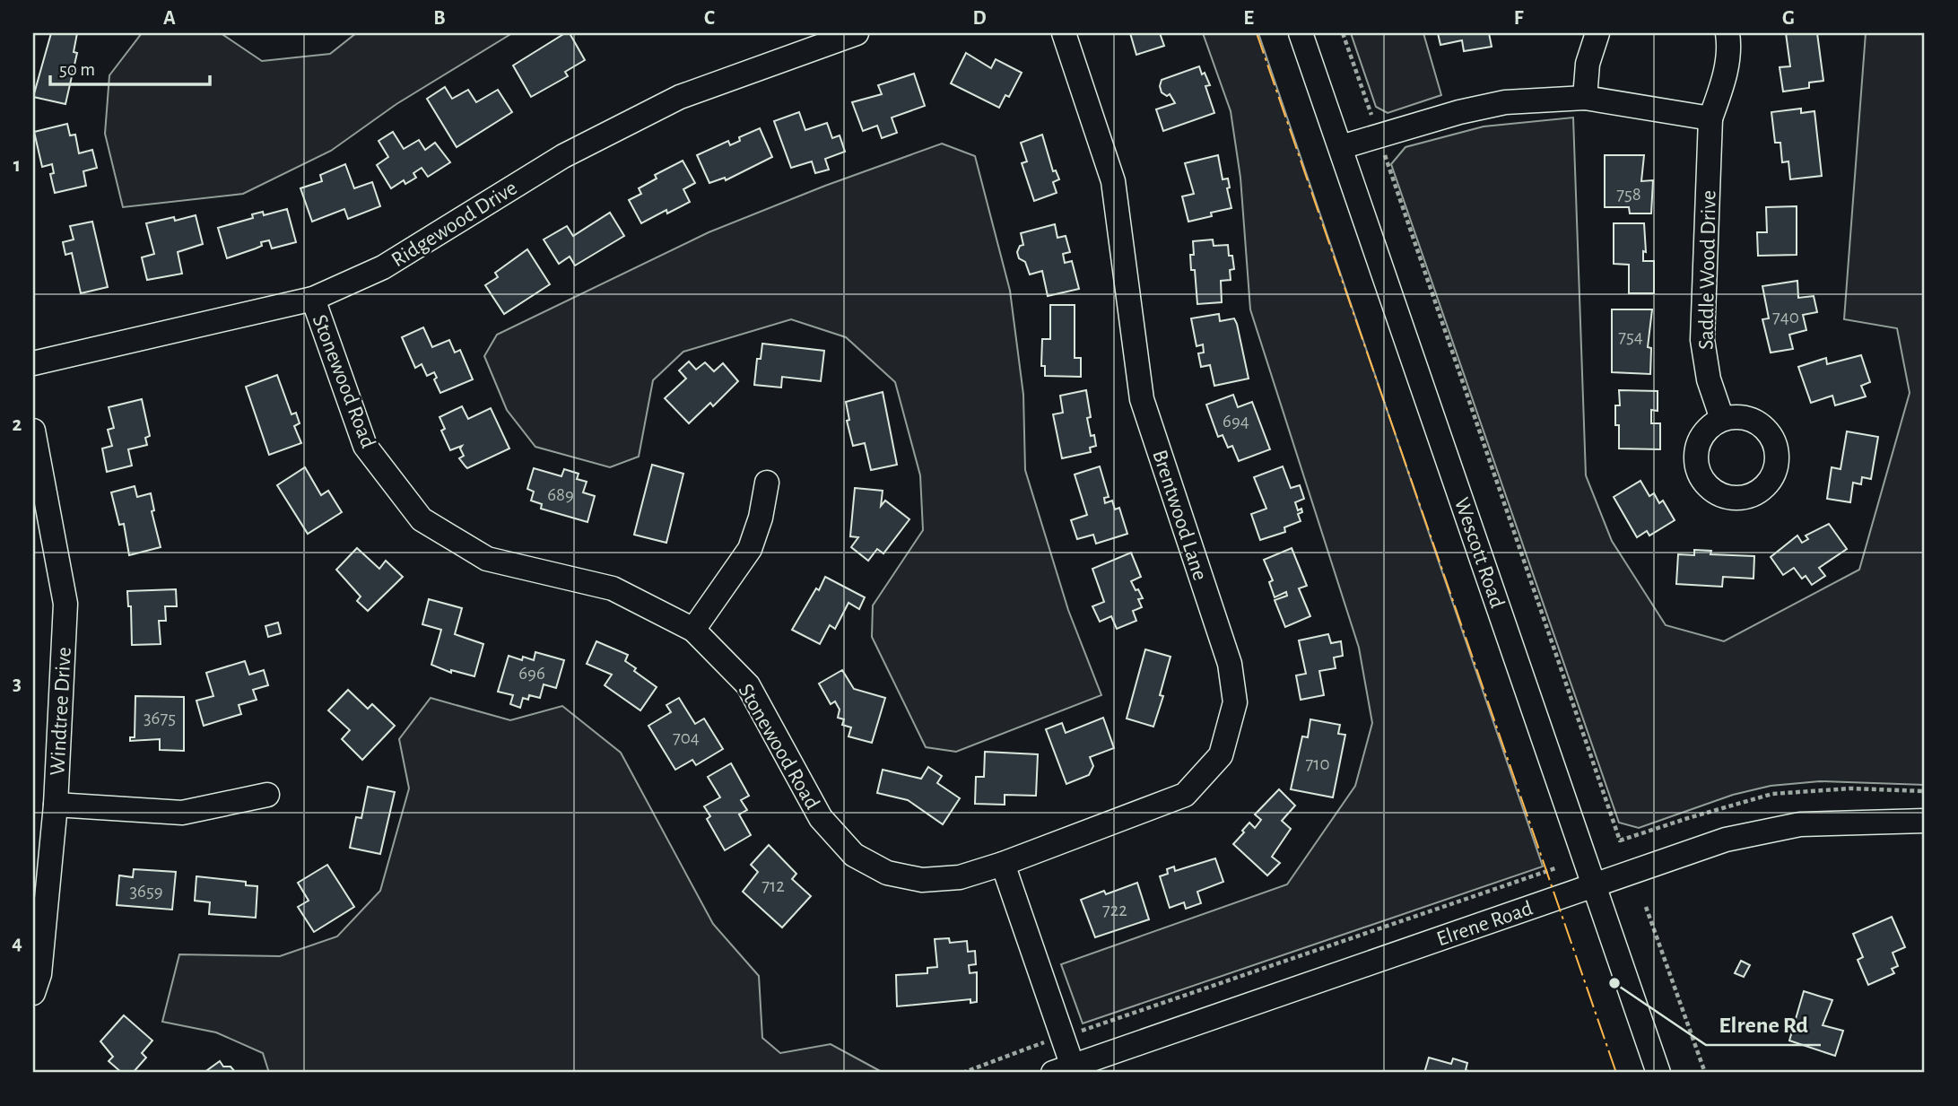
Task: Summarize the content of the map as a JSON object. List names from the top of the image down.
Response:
{
  "streets": {
    "street": [
      "Ridgewood Drive",
      "Saddle Wood Drive",
      "Stonewood Road",
      "Brentwood Lane",
      "Wescott Road",
      "Windtree Drive",
      "Elrene Road"
    ]
  },
  "crossings": [
    ["Ridgewood Drive", "Stonewood Road"],
    ["Stonewood Road", "Brentwood Lane"],
    ["Wescott Road", "Elrene Road"]
  ],
  "places": ["Elrene Rd"],
  "house_numbers": [
    "758",
    "740",
    "754",
    "694",
    "689",
    "696",
    "3675",
    "704",
    "710",
    "712",
    "3659",
    "722"
  ],
  "scale_bar": "50 m",
  "grid": {
    "columns": [
      "A",
      "B",
      "C",
      "D",
      "E",
      "F",
      "G"
    ],
    "rows": [
      "1",
      "2",
      "3",
      "4"
    ]
  }
}
